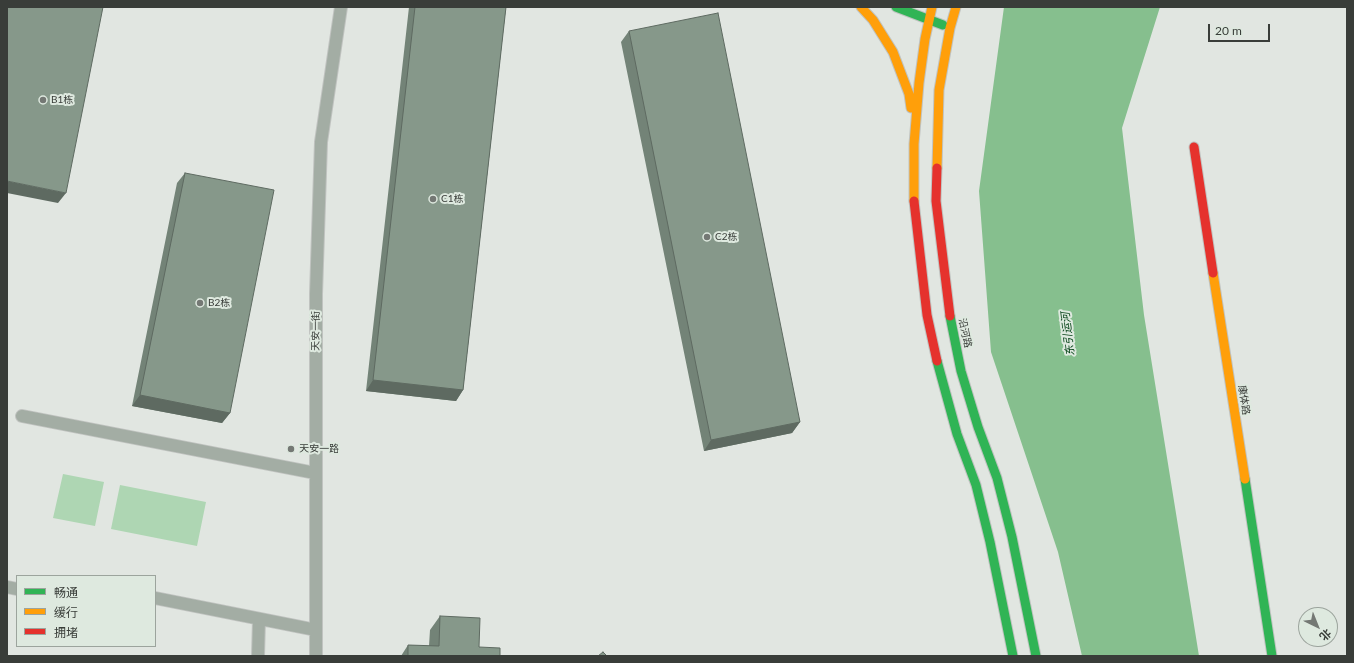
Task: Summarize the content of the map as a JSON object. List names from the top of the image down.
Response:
{
  "streets": {
    "main road": ["沿河路", "康体路"],
    "lane": ["天安一街"]
  },
  "water": ["东引运河"],
  "places": [
    "B1栋",
    "C1栋",
    "C2栋",
    "B2栋",
    "天安一路"
  ],
  "legend": ["畅通", "缓行", "拥堵"],
  "scale_bar": "20 m",
  "north": "bottom right"
}
